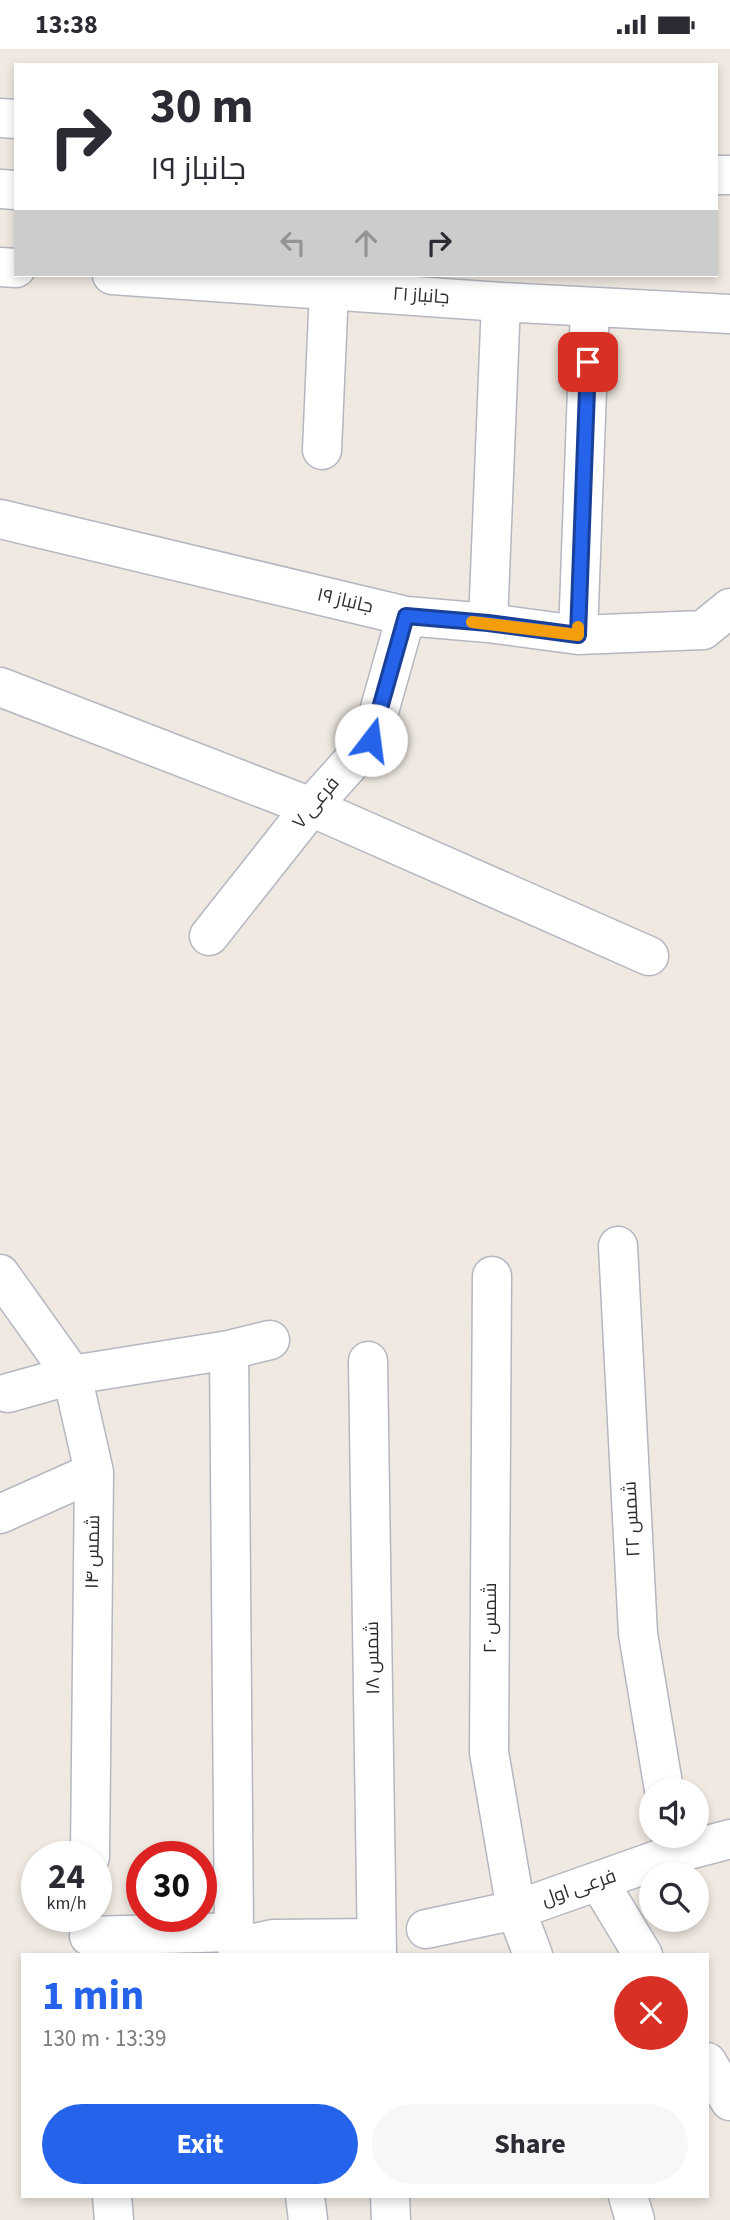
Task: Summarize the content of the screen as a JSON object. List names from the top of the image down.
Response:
{
  "streets": {
    "street": [
      "جانباز ۲۱",
      "جانباز ۱۹",
      "فرعی ۷",
      "شمس ۲۲",
      "شمس ۱۴",
      "شمس ۲۰",
      "شمس ۱۸",
      "فرعی اول"
    ]
  },
  "crossings": [
    ["جانباز ۱۹", "فرعی ۷"],
    ["شمس ۲۰", "فرعی اول"]
  ],
  "page": {
    "status": "13:38",
    "turn": ["30 m", "جانباز ۱۹"],
    "speed": "24 km/h",
    "limit": "30",
    "heading": ["1 min", "130 m · 13:39"],
    "buttons": ["Exit", "Share"]
  }
}
